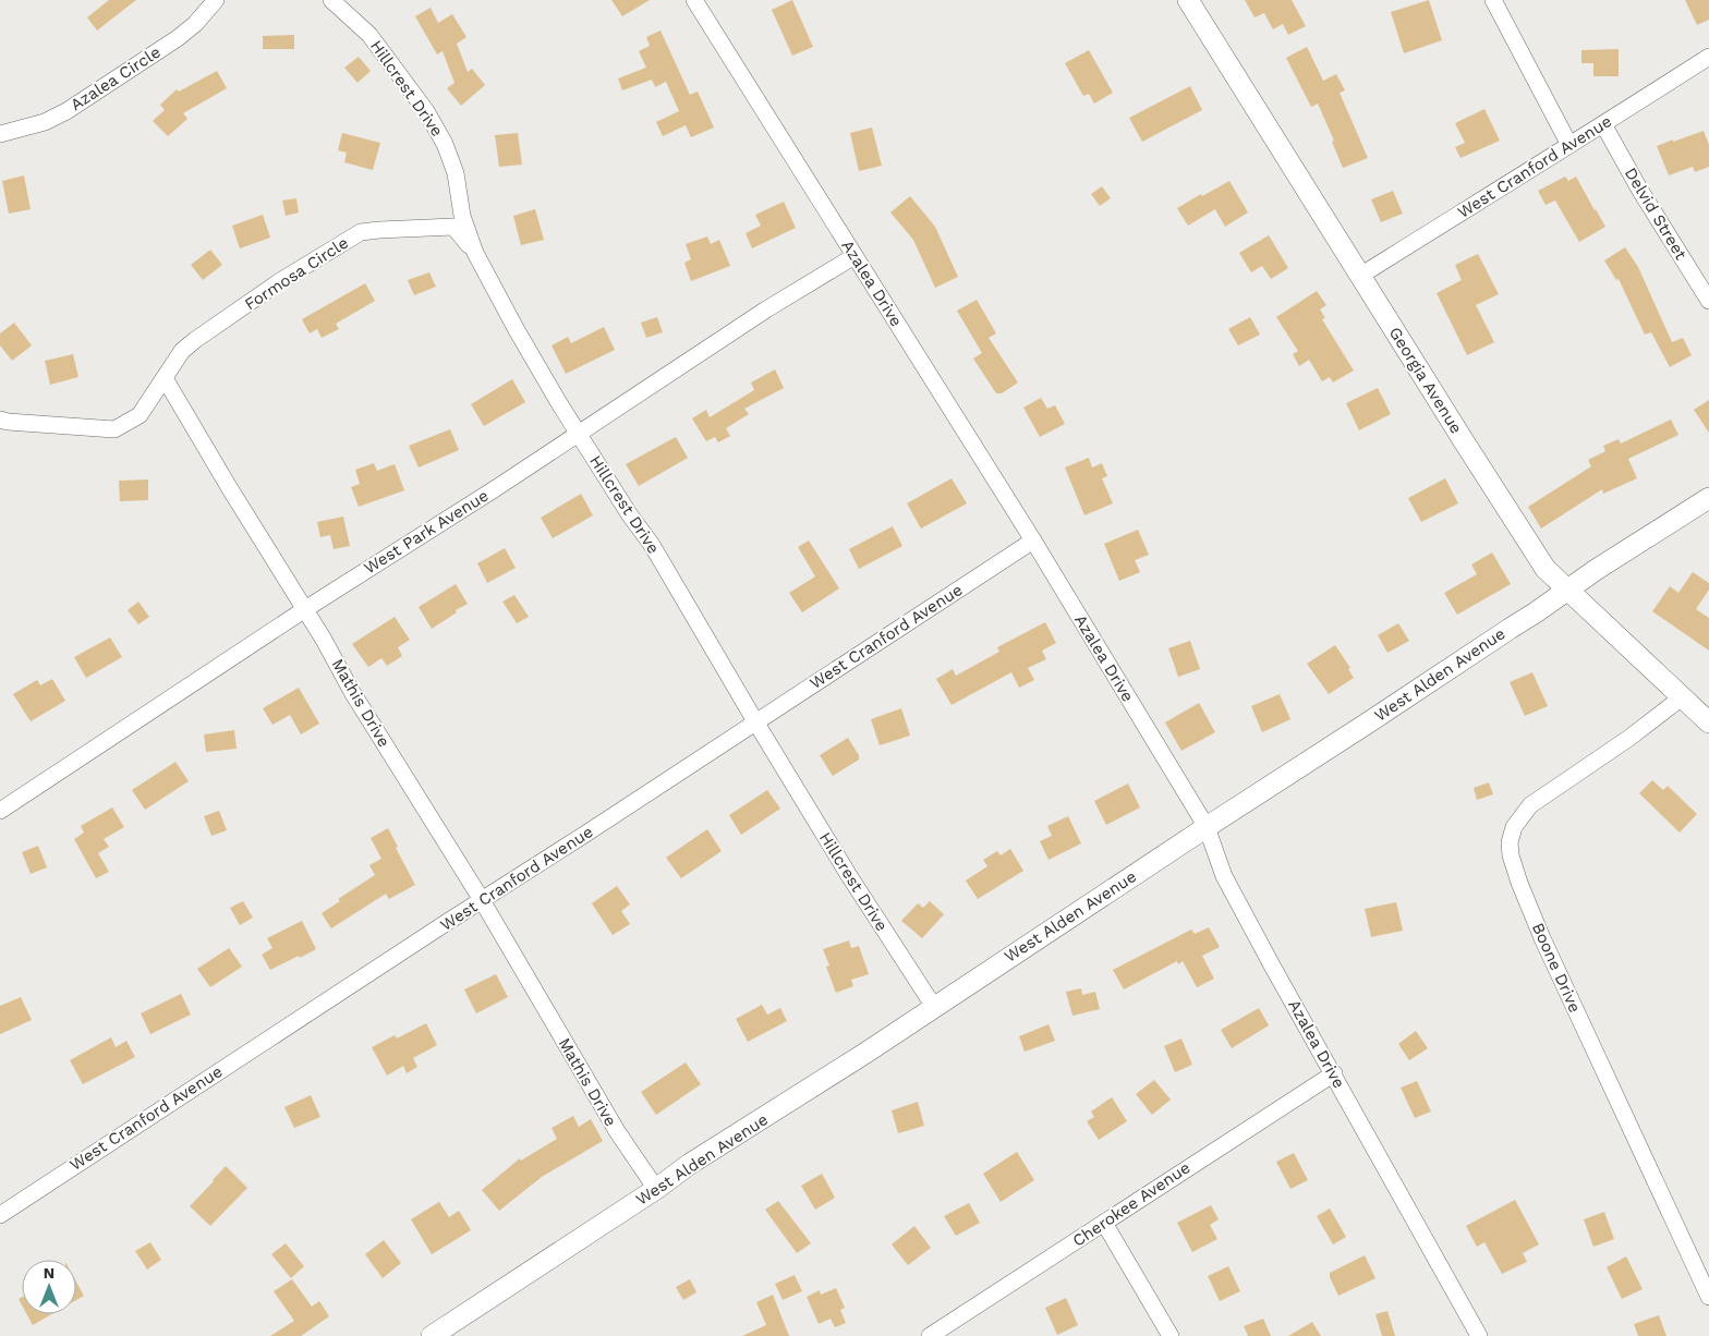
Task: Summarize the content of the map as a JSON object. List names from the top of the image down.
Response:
{
  "streets": {
    "street": [
      "Azalea Circle",
      "Hillcrest Drive",
      "West Cranford Avenue",
      "Delvid Street",
      "Formosa Circle",
      "Azalea Drive",
      "Georgia Avenue",
      "West Park Avenue",
      "West Alden Avenue",
      "Mathis Drive",
      "Boone Drive",
      "Cherokee Avenue"
    ]
  },
  "crossings": [
    ["Hillcrest Drive", "West Cranford Avenue"],
    ["Hillcrest Drive", "Formosa Circle"],
    ["Hillcrest Drive", "West Park Avenue"],
    ["Hillcrest Drive", "West Alden Avenue"],
    ["West Cranford Avenue", "Delvid Street"],
    ["West Cranford Avenue", "Azalea Drive"],
    ["West Cranford Avenue", "Georgia Avenue"],
    ["West Cranford Avenue", "Mathis Drive"],
    ["Formosa Circle", "Mathis Drive"],
    ["Azalea Drive", "West Park Avenue"],
    ["Azalea Drive", "West Alden Avenue"],
    ["Azalea Drive", "Cherokee Avenue"],
    ["Georgia Avenue", "West Alden Avenue"],
    ["Georgia Avenue", "Boone Drive"],
    ["West Park Avenue", "Mathis Drive"],
    ["West Alden Avenue", "Mathis Drive"]
  ],
  "north": "top"
}
